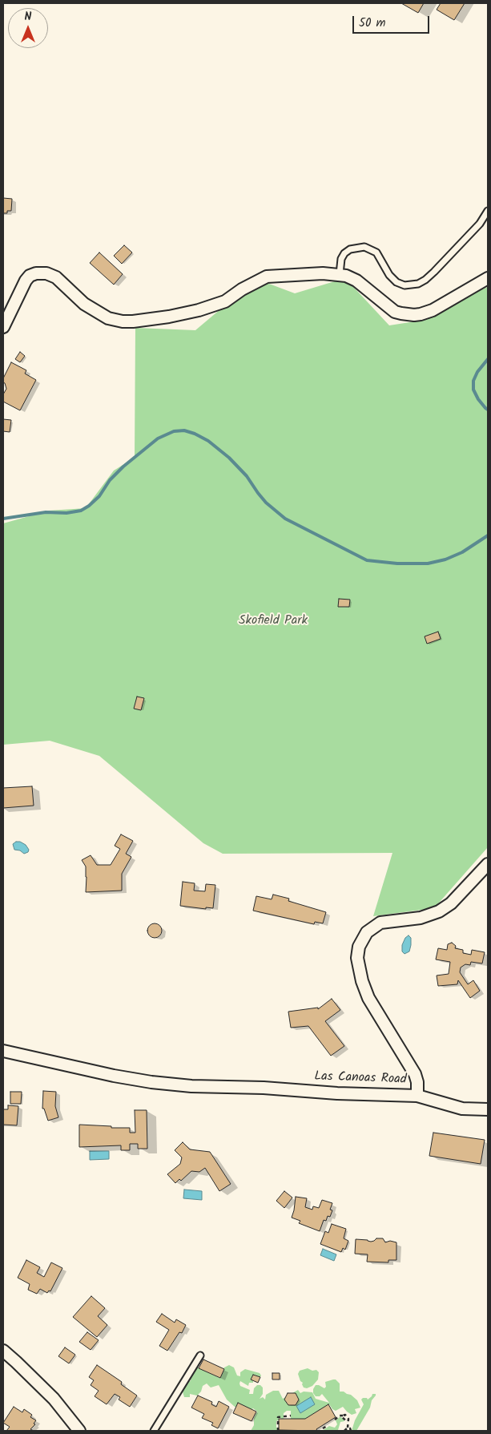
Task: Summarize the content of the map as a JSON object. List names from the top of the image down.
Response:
{
  "streets": {
    "street": ["Las Canoas Road"]
  },
  "parks": ["Skofield Park"],
  "scale_bar": "50 m",
  "north": "top"
}
